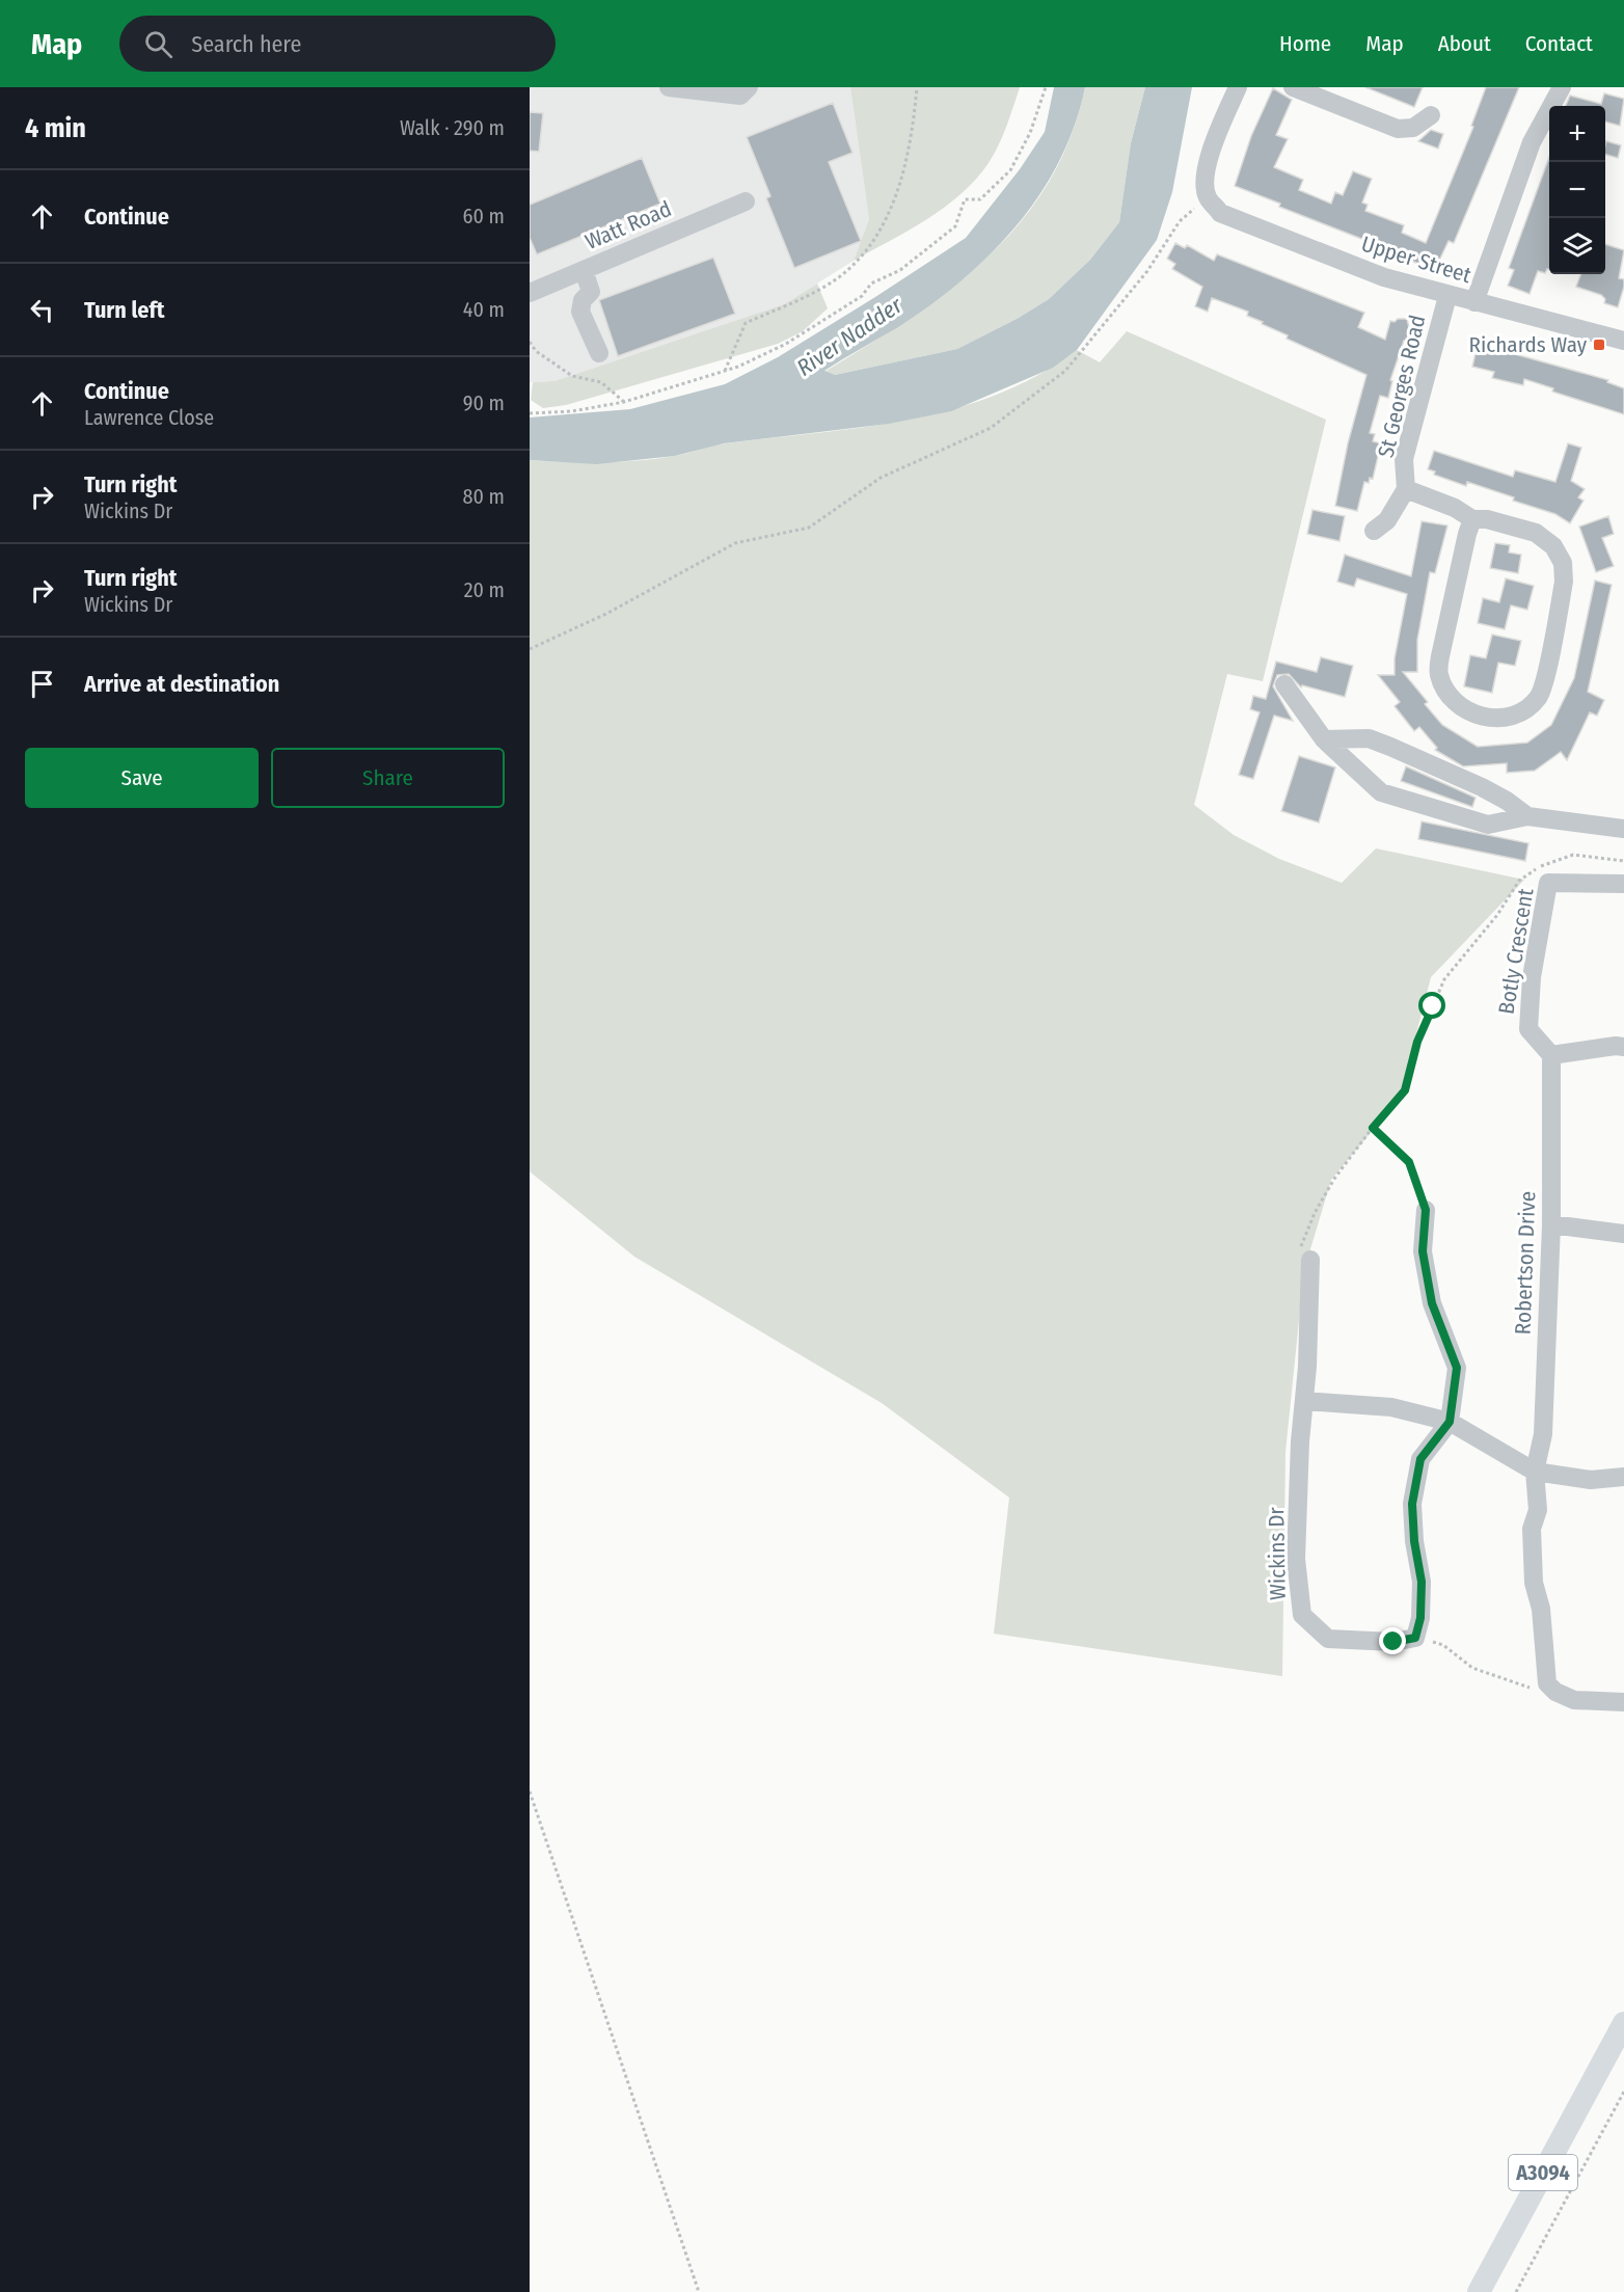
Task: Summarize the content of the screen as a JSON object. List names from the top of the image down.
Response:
{
  "streets": {
    "main road": ["A3094"],
    "street": [
      "Watt Road",
      "Upper Street",
      "St Georges Road",
      "Botly Crescent",
      "Robertson Drive",
      "Wickins Dr"
    ]
  },
  "crossings": [
    ["Upper Street", "St Georges Road"],
    ["Botly Crescent", "Robertson Drive"]
  ],
  "water": ["River Nadder"],
  "places": {
    "transit": ["Richards Way"]
  },
  "page": {
    "header": "Map",
    "search": "Search here",
    "nav": [
      "Home",
      "Map",
      "About",
      "Contact"
    ],
    "heading": ["4 min", "Walk · 290 m"],
    "map_buttons": ["+", "−"],
    "list": [
      ["Continue", "60 m"],
      ["Turn left", "40 m"],
      ["Continue", "Lawrence Close", "90 m"],
      ["Turn right", "Wickins Dr", "80 m"],
      ["Turn right", "Wickins Dr", "20 m"],
      "Arrive at destination"
    ],
    "buttons": ["Save", "Share"]
  }
}
